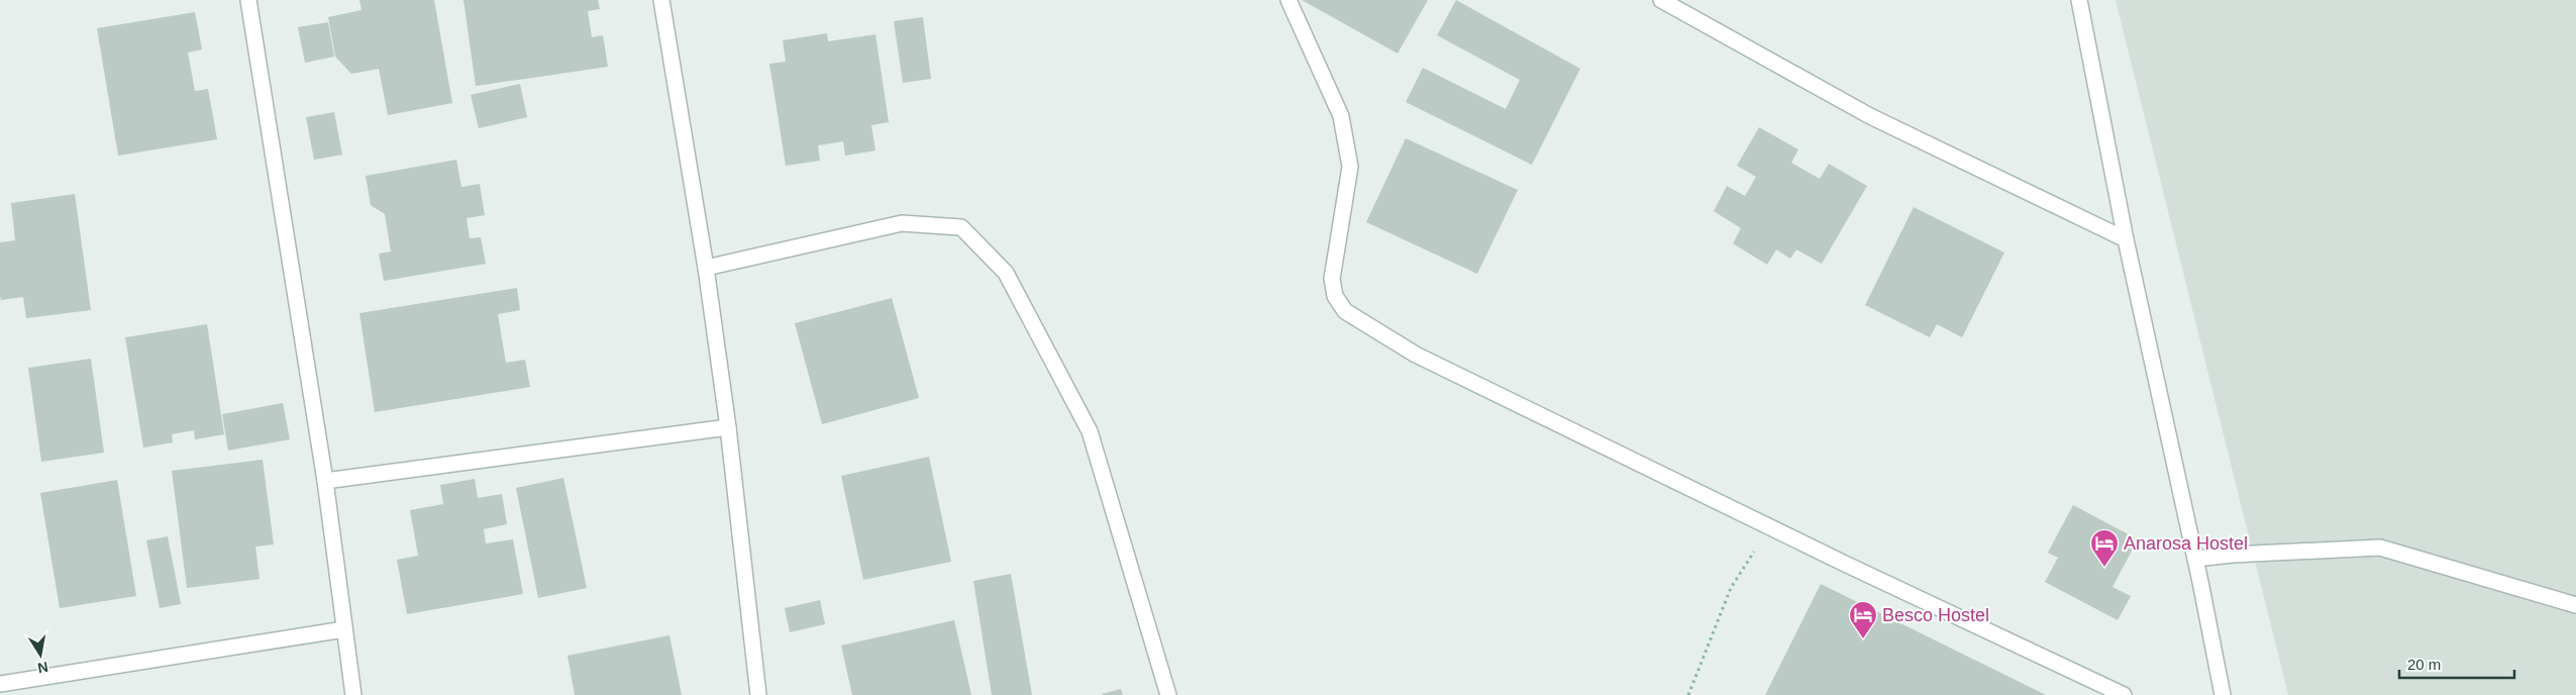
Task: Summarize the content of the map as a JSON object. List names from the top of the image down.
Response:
{
  "places": {
    "hotel": ["Anarosa Hostel", "Besco Hostel"]
  },
  "scale_bar": "20 m",
  "north": "bottom"
}
